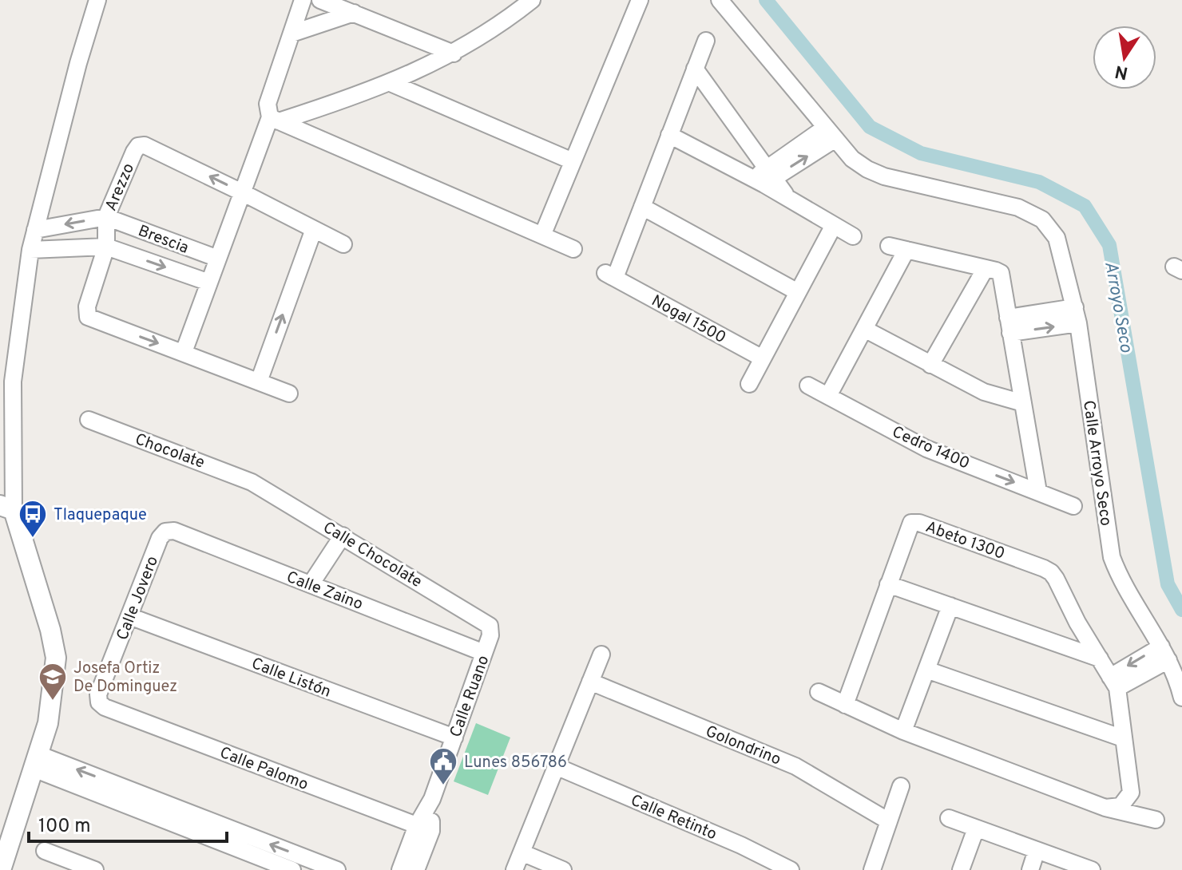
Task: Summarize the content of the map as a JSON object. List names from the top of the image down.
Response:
{
  "streets": {
    "street": [
      "Arezzo",
      "Brescia",
      "Nogal 1500",
      "Cedro 1400",
      "Chocolate",
      "Calle Arroyo Seco",
      "Abeto 1300",
      "Calle Chocolate",
      "Calle Zaino",
      "Calle Jovero",
      "Calle Listón",
      "Calle Ruano",
      "Golondrino",
      "Calle Palomo",
      "Calle Retinto"
    ]
  },
  "crossings": [
    ["Arezzo", "Brescia"],
    ["Chocolate", "Calle Chocolate"],
    ["Calle Chocolate", "Calle Ruano"],
    ["Calle Zaino", "Calle Jovero"],
    ["Calle Zaino", "Calle Ruano"],
    ["Calle Jovero", "Calle Listón"],
    ["Calle Jovero", "Calle Palomo"],
    ["Calle Listón", "Calle Ruano"],
    ["Calle Ruano", "Calle Palomo"]
  ],
  "water": ["Arroyo Seco"],
  "places": {
    "bus stop": ["Tlaquepaque"],
    "school or university": ["Josefa Ortiz De Dominguez"],
    "public building": ["Lunes 856786"]
  },
  "scale_bar": "100 m",
  "north": "bottom"
}
